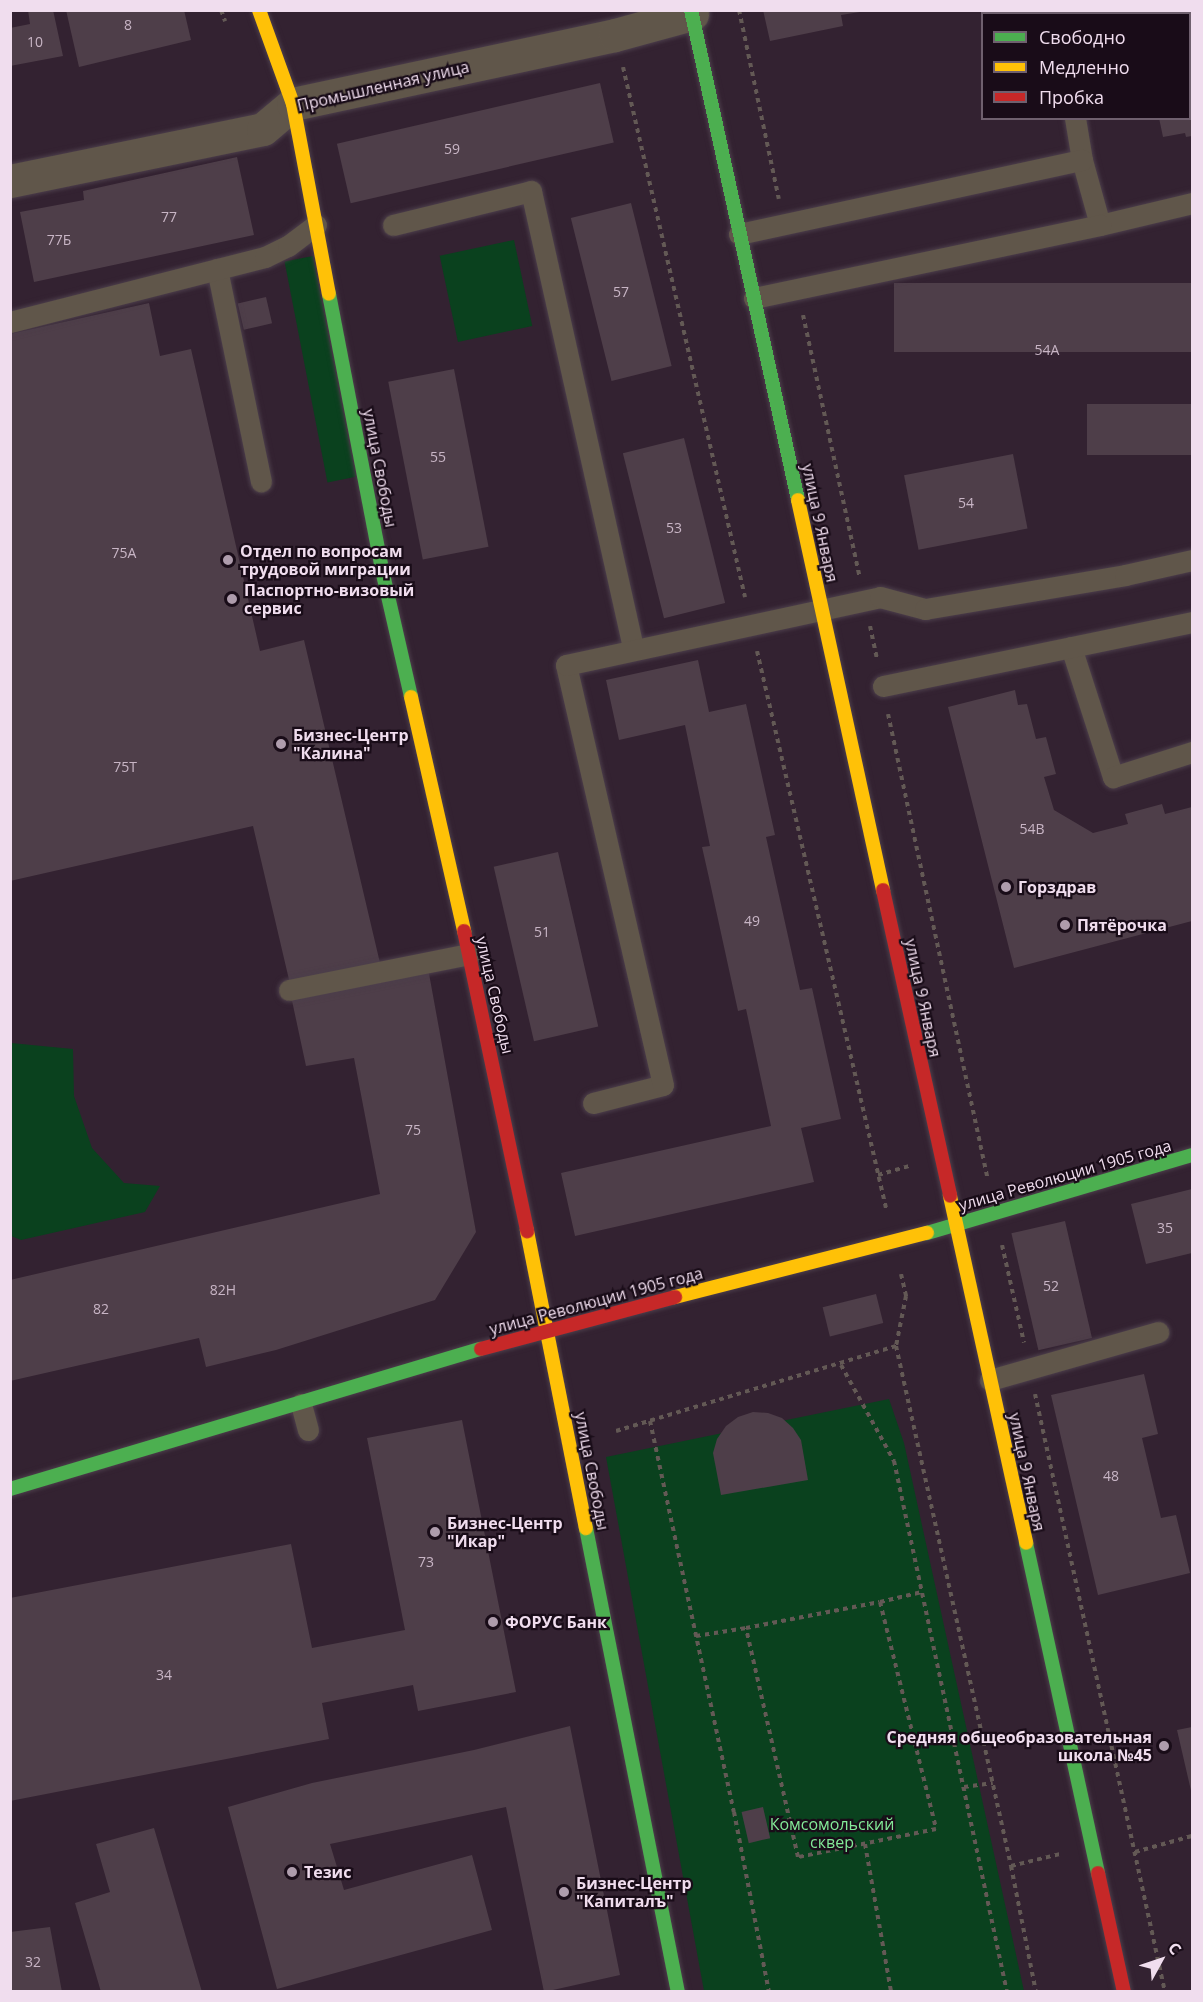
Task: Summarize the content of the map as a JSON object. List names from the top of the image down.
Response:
{
  "streets": {
    "main road": ["улица Свободы", "улица 9 Января", "улица Революции 1905 года"],
    "street": ["Промышленная улица"]
  },
  "crossings": [
    ["Промышленная улица", "улица Свободы"],
    ["Промышленная улица", "улица 9 Января"],
    ["улица Свободы", "улица Революции 1905 года"],
    ["улица 9 Января", "улица Революции 1905 года"]
  ],
  "parks": ["Комсомольский сквер"],
  "places": [
    "Отдел по вопросам трудовой миграции",
    "Паспортно-визовый сервис",
    "Бизнес-Центр \"Калина\"",
    "Горздрав",
    "Пятёрочка",
    "Бизнес-Центр \"Икар\"",
    "ФОРУС Банк",
    "Средняя общеобразовательная школа №45",
    "Тезис",
    "Бизнес-Центр \"Капиталъ\""
  ],
  "house_numbers": [
    "8",
    "10",
    "59",
    "77",
    "77Б",
    "57",
    "54А",
    "55",
    "54",
    "53",
    "75А",
    "75Т",
    "54В",
    "49",
    "51",
    "75",
    "35",
    "52",
    "82Н",
    "82",
    "48",
    "73",
    "34",
    "32"
  ],
  "legend": ["Свободно", "Медленно", "Пробка"],
  "north": "top right"
}
